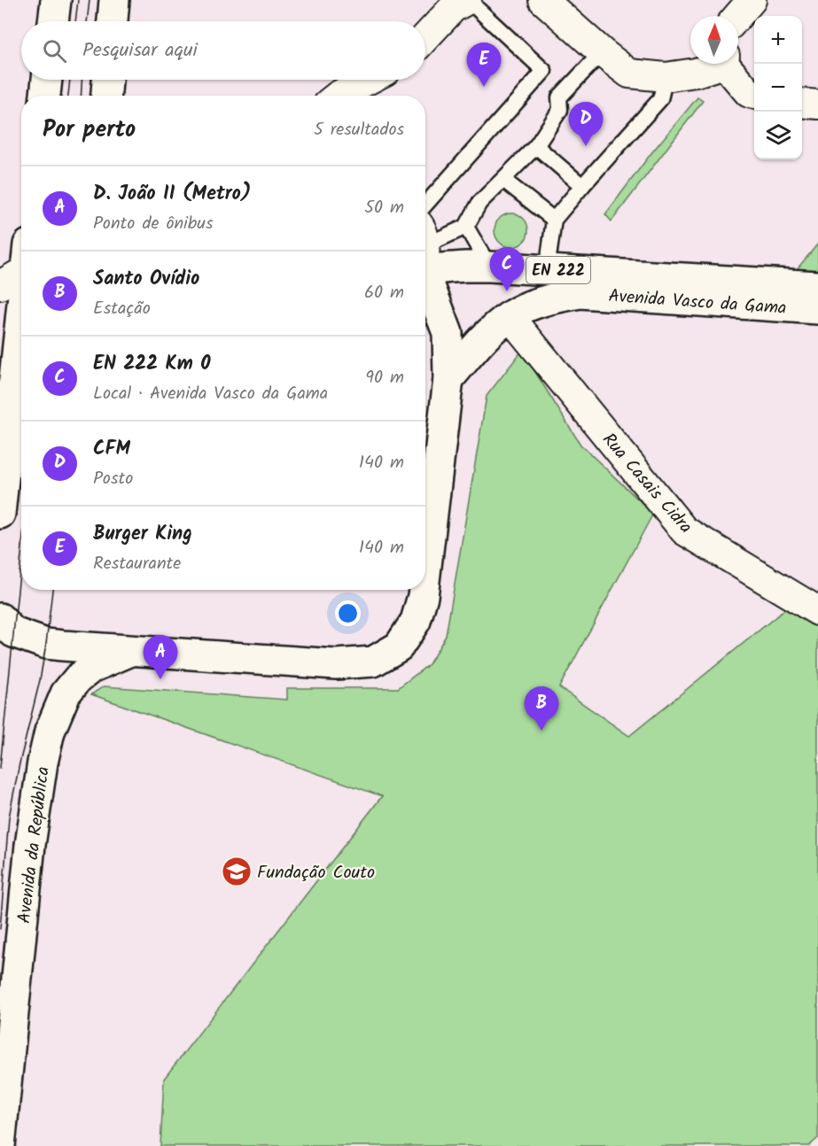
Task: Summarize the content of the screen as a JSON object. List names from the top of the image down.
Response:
{
  "streets": {
    "main road": ["EN 222", "Avenida Vasco da Gama", "Avenida da República"],
    "street": ["Rua Casais Cidra"]
  },
  "crossings": [
    ["Avenida Vasco da Gama", "Rua Casais Cidra"]
  ],
  "places": {
    "school or university": ["Fundação Couto"]
  },
  "north": "top",
  "page": {
    "map_buttons": ["+", "−"],
    "search": "Pesquisar aqui",
    "pins": [
      "E",
      "D",
      "C",
      "A",
      "B"
    ],
    "heading": ["Por perto", "5 resultados"],
    "list": [
      {
        "mark": "A",
        "name": "D. João II (Metro)",
        "note": "Ponto de ônibus",
        "value": "50 m"
      },
      {
        "mark": "B",
        "name": "Santo Ovídio",
        "note": "Estação",
        "value": "60 m"
      },
      {
        "mark": "C",
        "name": "EN 222 Km 0",
        "note": "Local · Avenida Vasco da Gama",
        "value": "90 m"
      },
      {
        "mark": "D",
        "name": "CFM",
        "note": "Posto",
        "value": "140 m"
      },
      {
        "mark": "E",
        "name": "Burger King",
        "note": "Restaurante",
        "value": "140 m"
      }
    ]
  }
}
